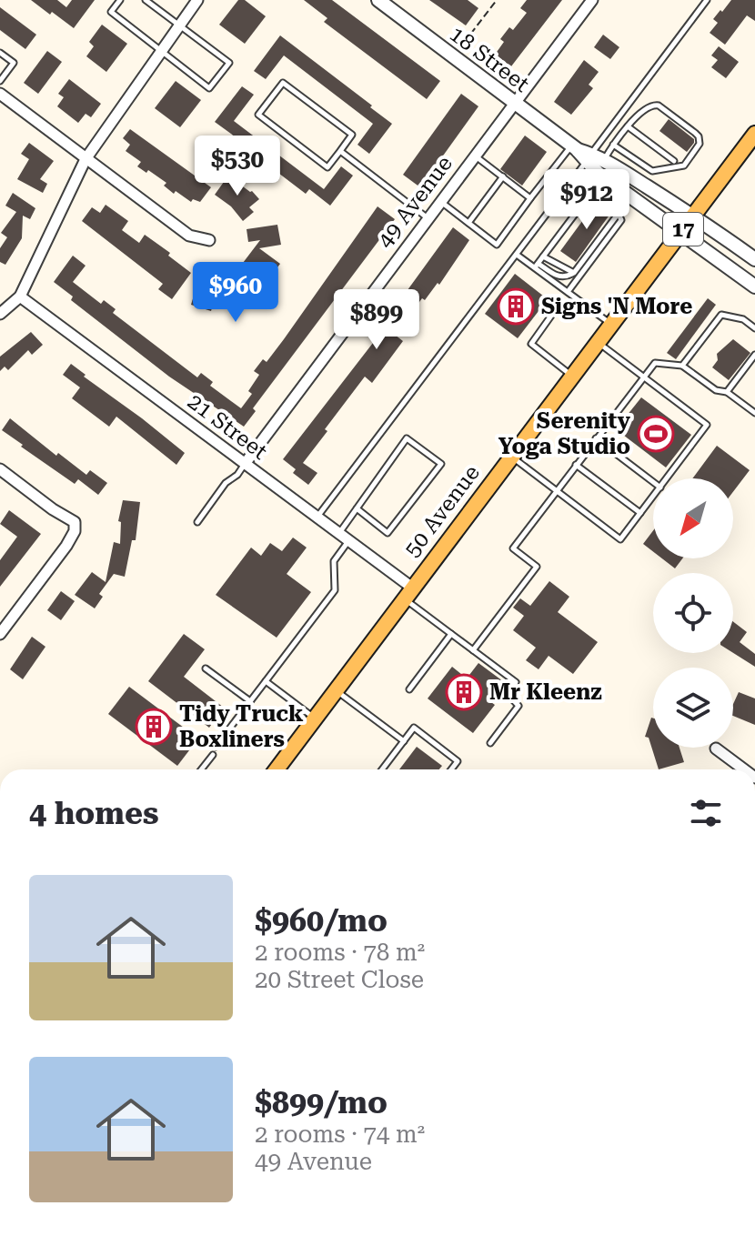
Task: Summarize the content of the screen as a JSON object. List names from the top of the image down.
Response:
{
  "streets": {
    "main road": ["17", "50 Avenue"],
    "street": ["18 Street", "49 Avenue", "21 Street"]
  },
  "crossings": [
    ["18 Street", "49 Avenue"],
    ["18 Street", "50 Avenue"],
    ["49 Avenue", "21 Street"],
    ["21 Street", "50 Avenue"]
  ],
  "places": {
    "building": ["Signs 'N More", "Mr Kleenz", "Tidy Truck Boxliners"],
    "sports": ["Serenity Yoga Studio"]
  },
  "north": "bottom left",
  "page": {
    "price": [
      "$530",
      "$912",
      "$960",
      "$899"
    ],
    "heading": "4 homes",
    "list": [
      {
        "name": "$960/mo",
        "note": "2 rooms · 78 m² · 20 Street Close"
      },
      {
        "name": "$899/mo",
        "note": "2 rooms · 74 m² · 49 Avenue"
      }
    ]
  }
}
